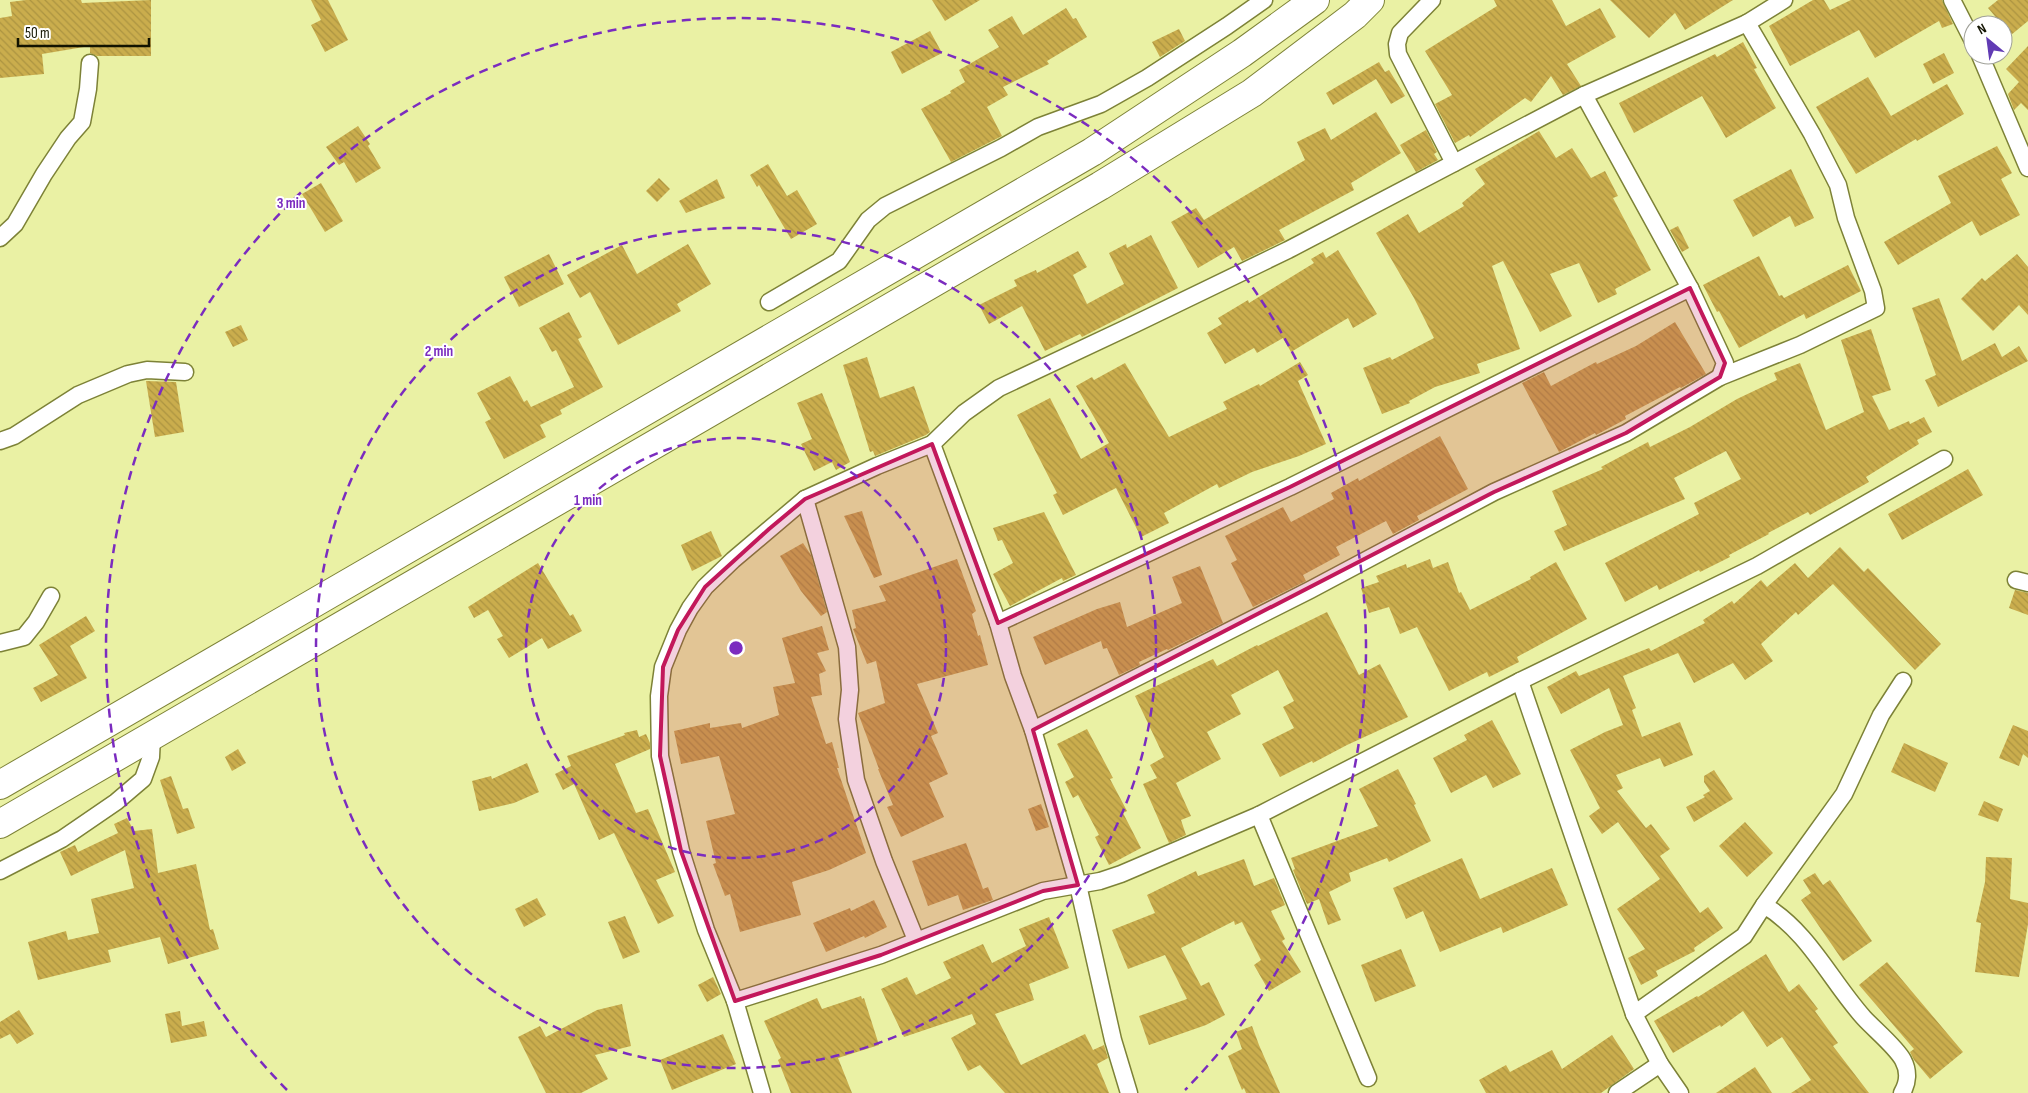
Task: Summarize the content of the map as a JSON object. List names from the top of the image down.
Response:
{
  "scale_bar": "50 m",
  "north": "top left",
  "rings": ["3 min", "2 min", "1 min"]
}
